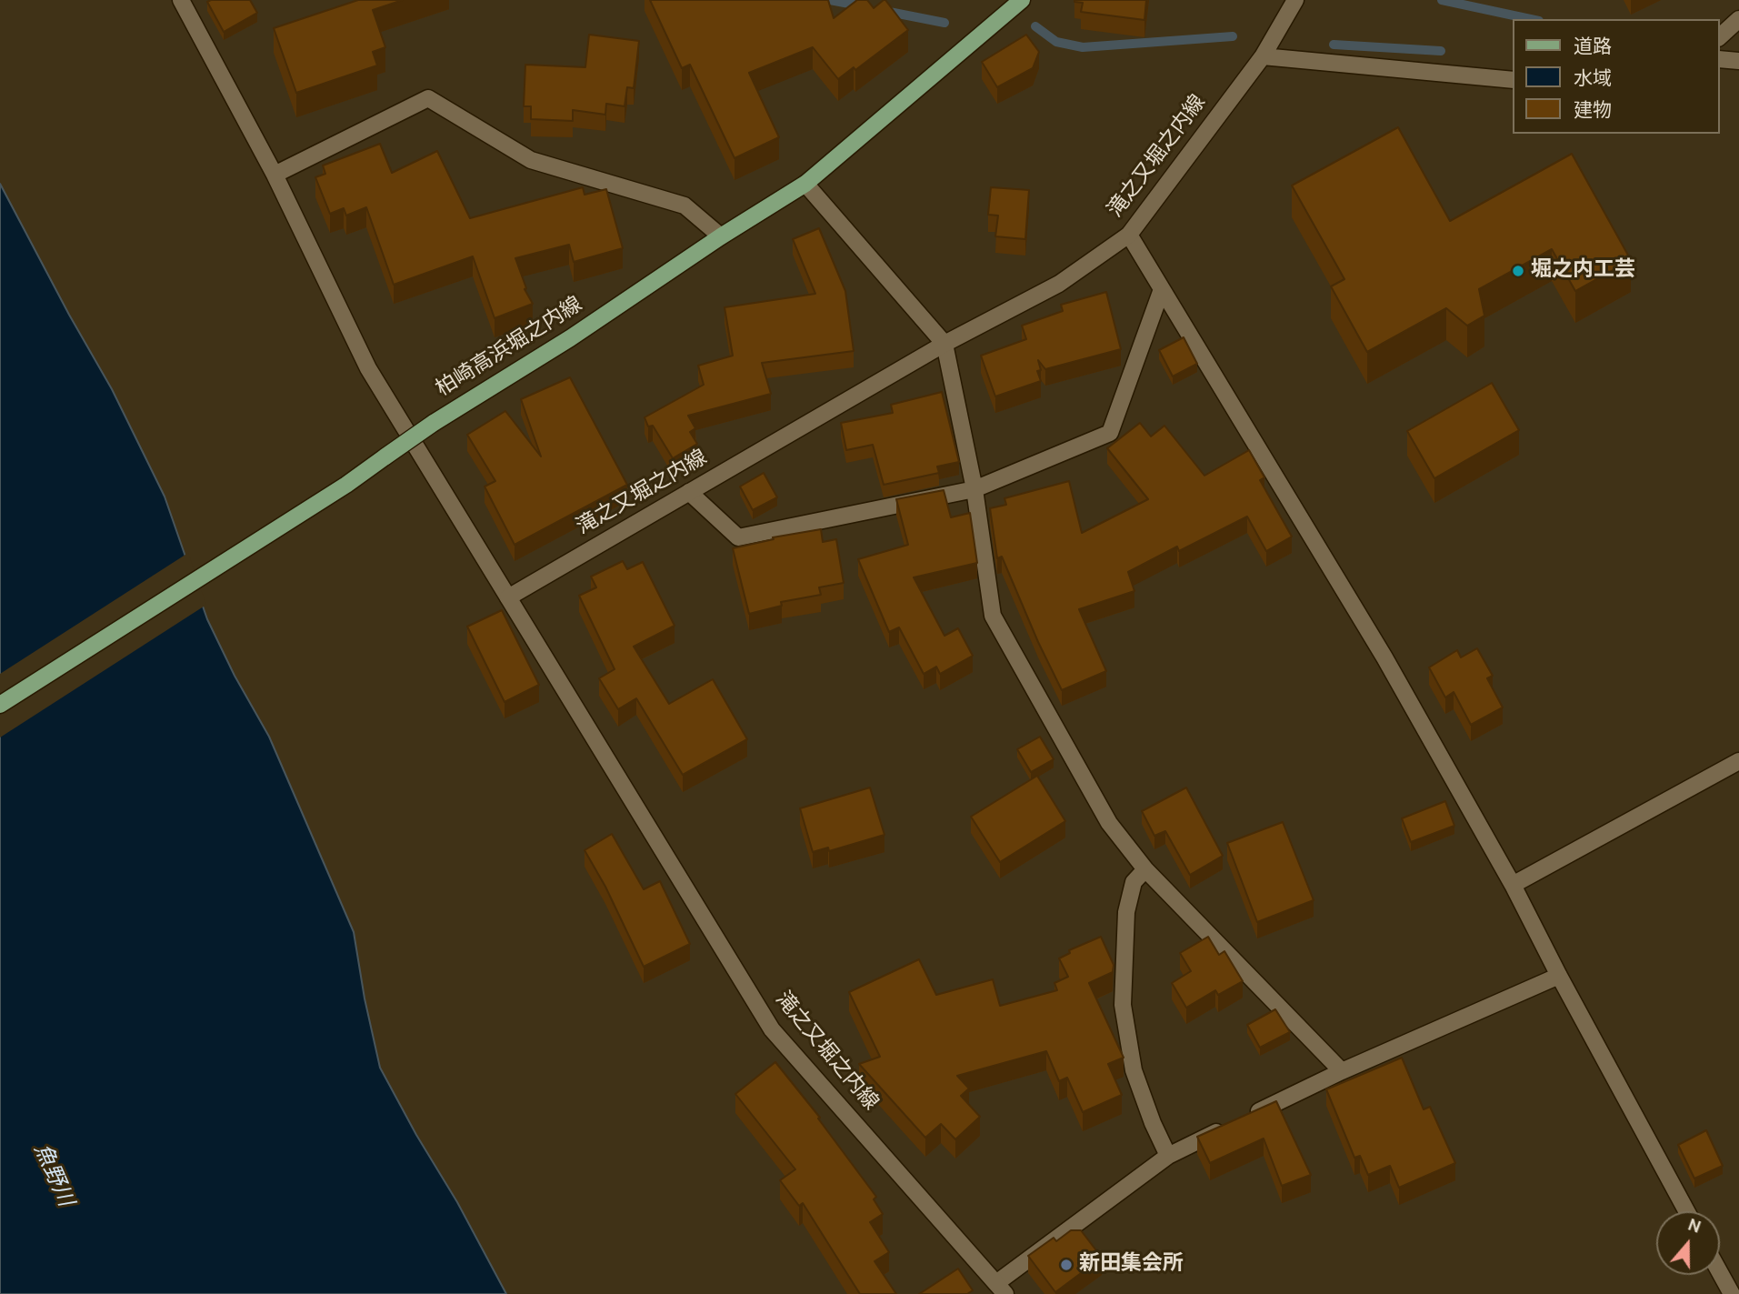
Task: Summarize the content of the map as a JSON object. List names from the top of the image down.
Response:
{
  "streets": {
    "main road": ["柏崎高浜堀之内線"],
    "street": ["滝之又堀之内線"]
  },
  "water": ["魚野川"],
  "places": ["堀之内工芸", "新田集会所"],
  "legend": ["道路", "水域", "建物"],
  "north": "top"
}
